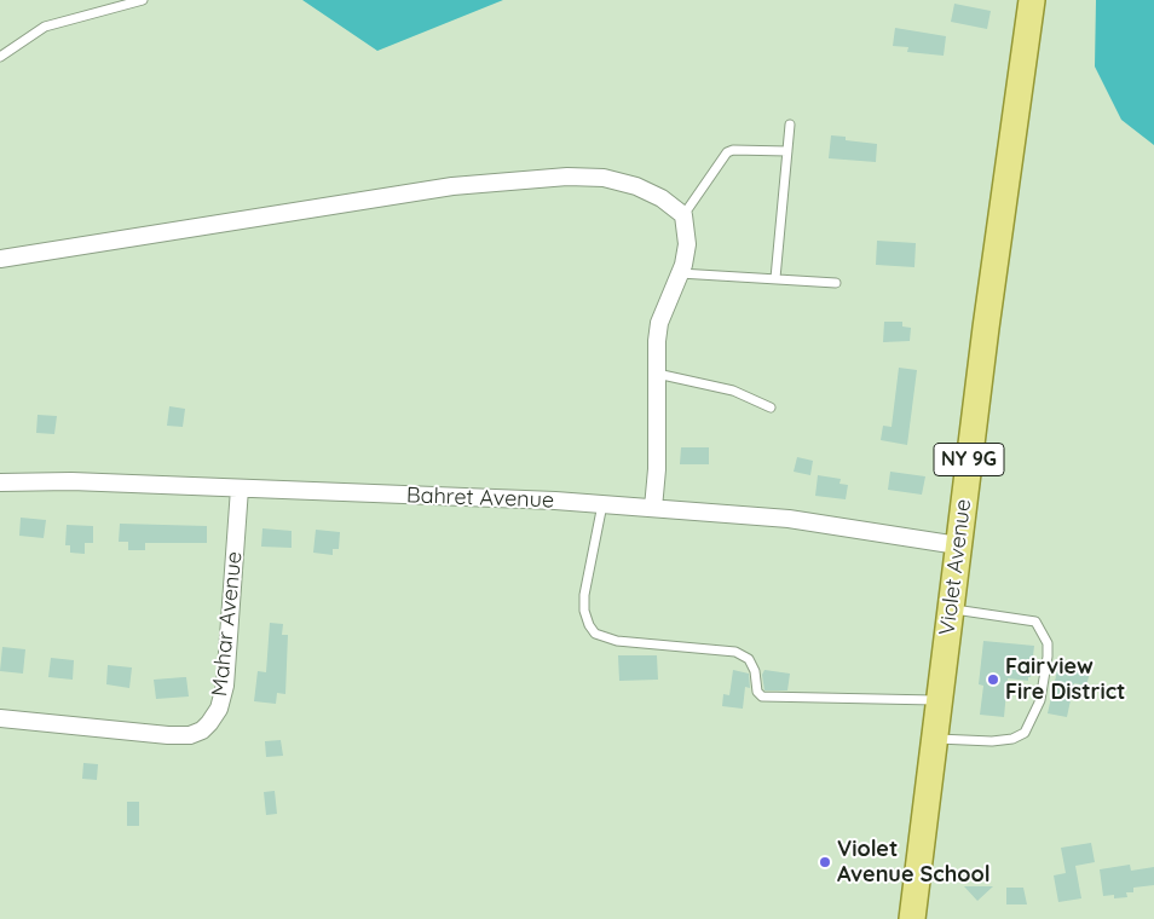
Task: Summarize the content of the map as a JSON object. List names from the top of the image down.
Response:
{
  "streets": {
    "main road": ["NY 9G", "Violet Avenue"],
    "street": ["Bahret Avenue", "Mahar Avenue"]
  },
  "crossings": [
    ["Bahret Avenue", "Violet Avenue"],
    ["Bahret Avenue", "Mahar Avenue"]
  ],
  "places": ["Fairview Fire District", "Violet Avenue School"]
}
